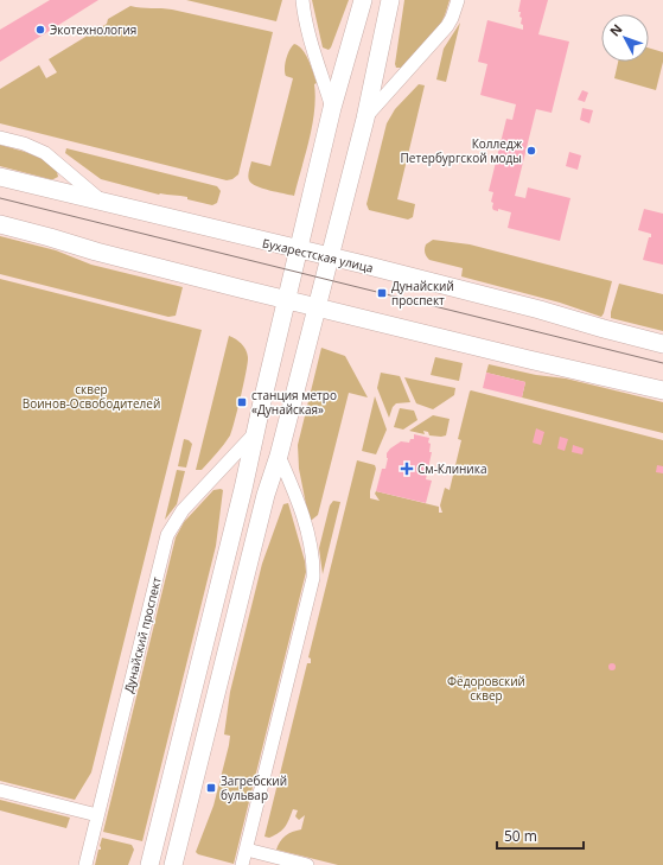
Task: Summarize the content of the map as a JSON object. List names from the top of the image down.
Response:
{
  "streets": {
    "main road": ["Бухарестская улица", "Дунайский проспект"]
  },
  "crossings": [
    ["Бухарестская улица", "Дунайский проспект"]
  ],
  "parks": ["сквер Воинов-Освободителей", "Фёдоровский сквер"],
  "places": {
    "other": ["Экотехнология", "Колледж Петербургской моды"],
    "transit": ["Дунайский проспект", "станция метро «Дунайская»", "Загребский бульвар"],
    "health": ["См-Клиника"]
  },
  "scale_bar": "50 m",
  "north": "top left"
}
